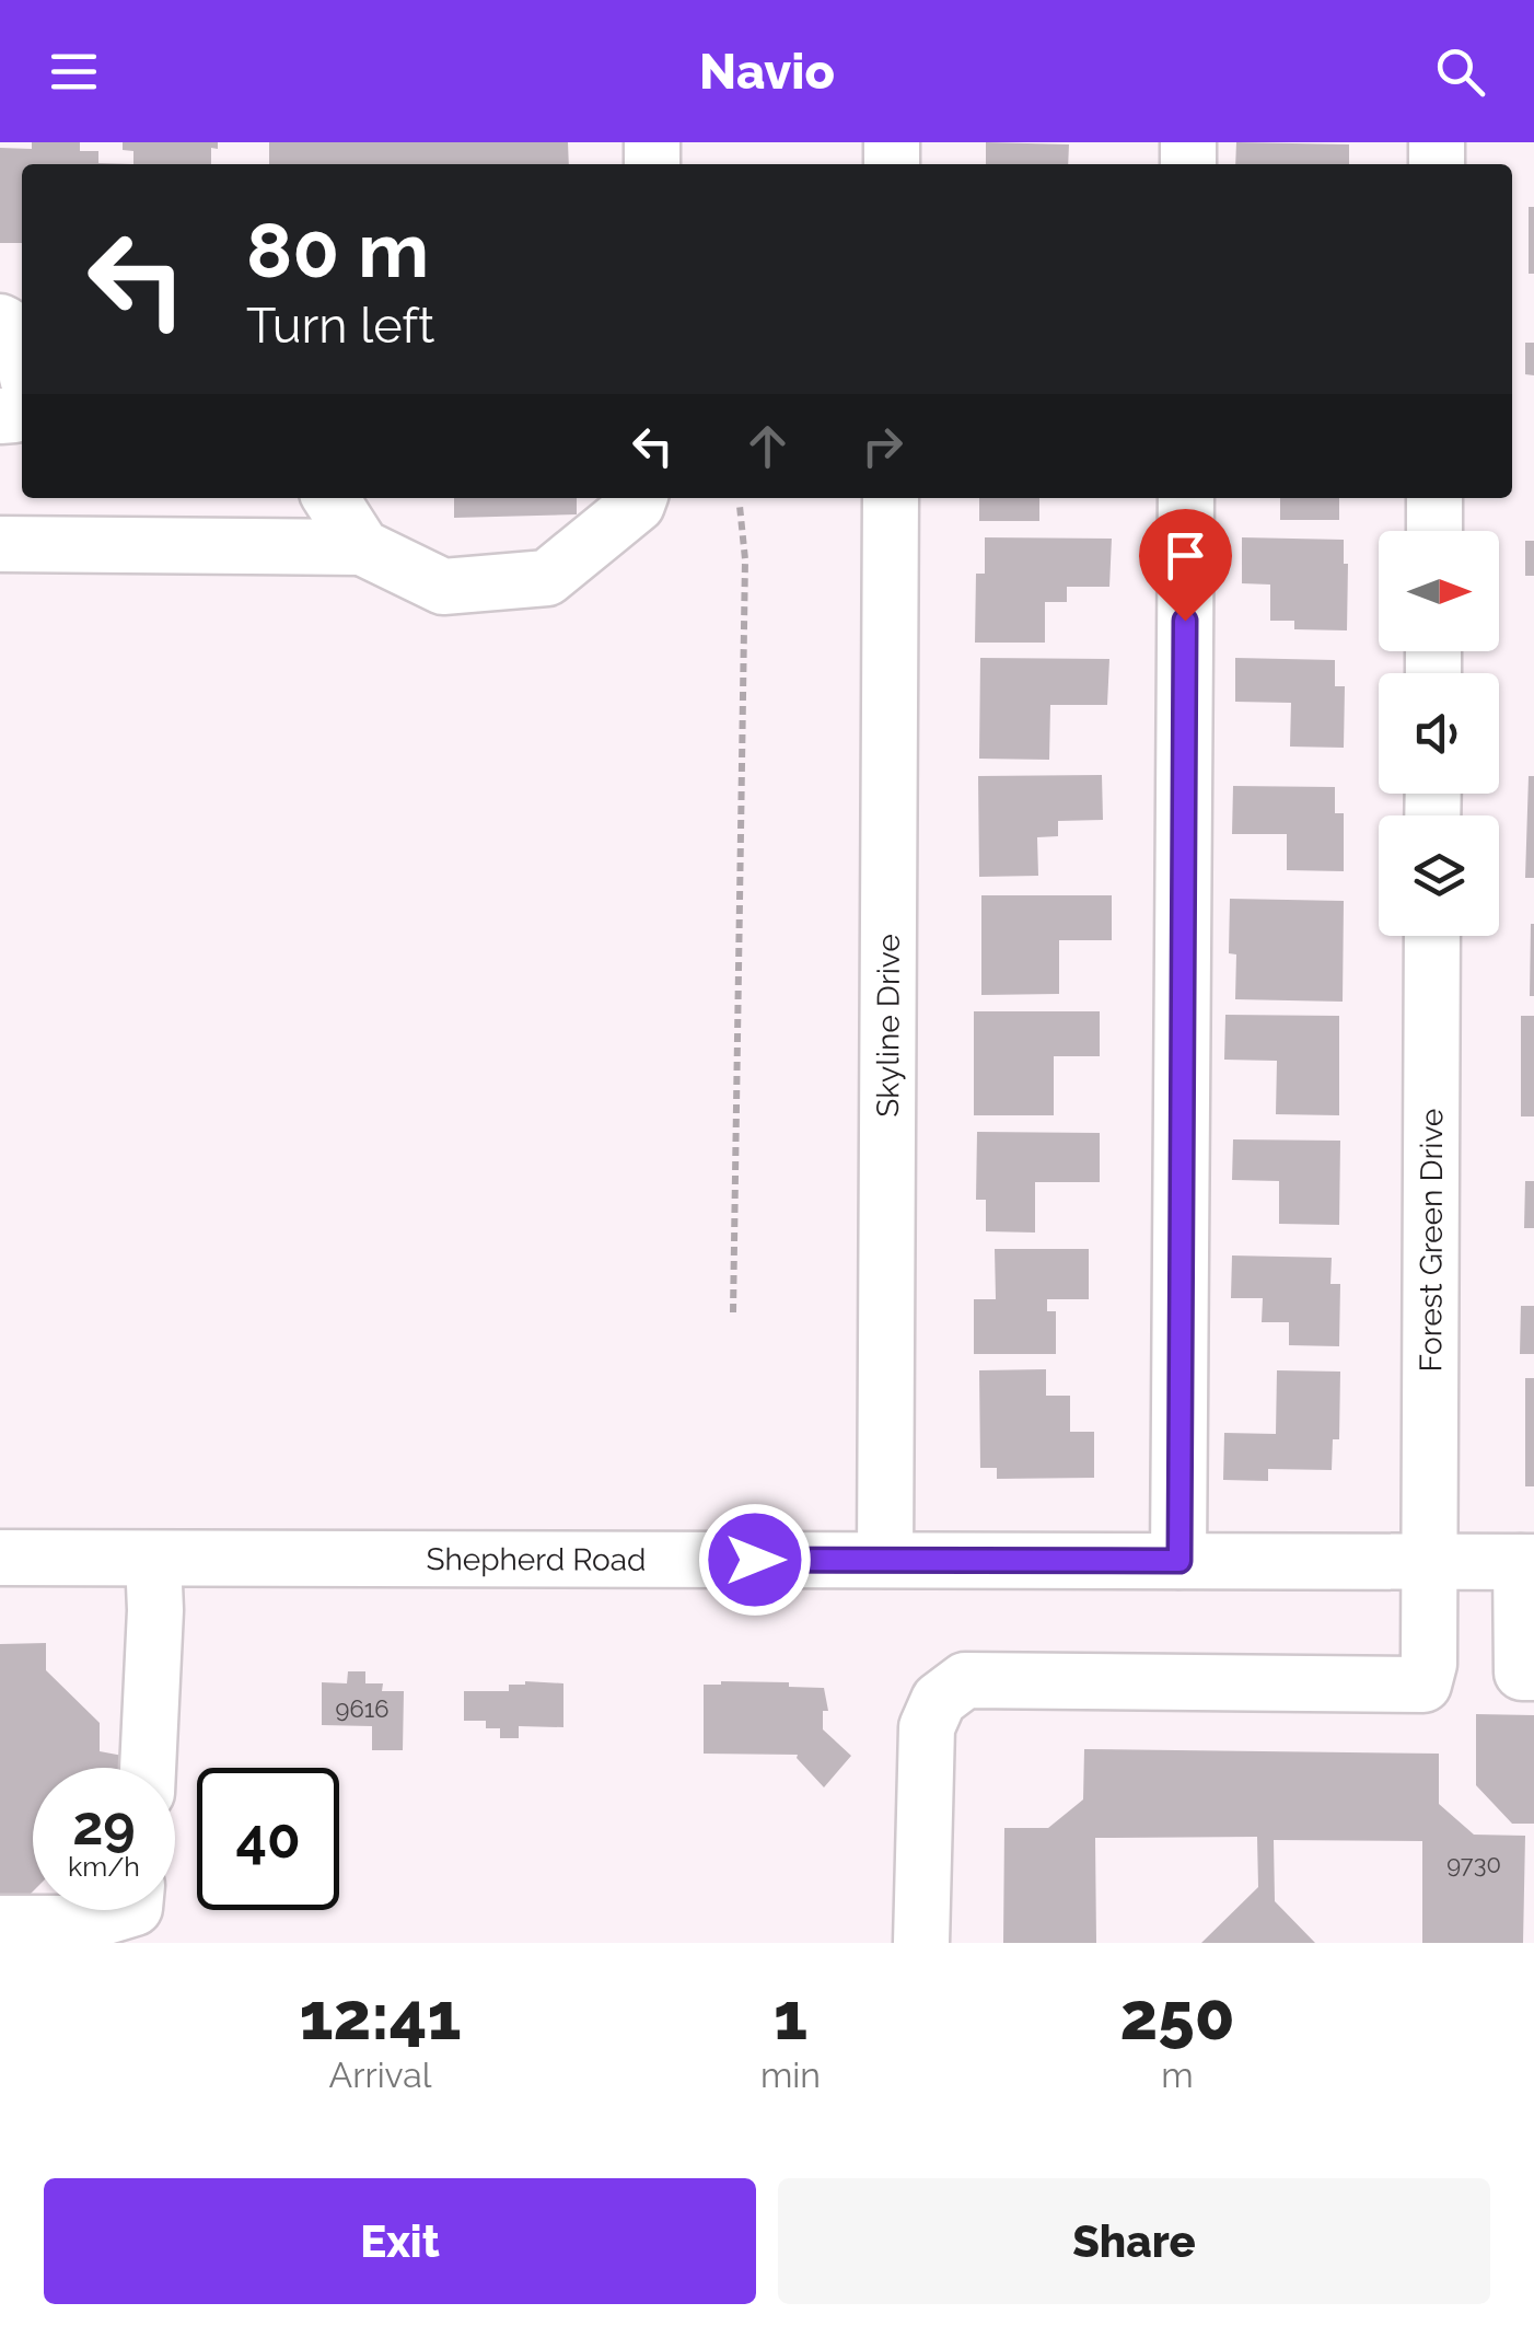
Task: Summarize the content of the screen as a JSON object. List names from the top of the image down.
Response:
{
  "streets": {
    "street": ["Skyline Drive", "Forest Green Drive", "Shepherd Road"]
  },
  "crossings": [
    ["Skyline Drive", "Shepherd Road"],
    ["Forest Green Drive", "Shepherd Road"]
  ],
  "house_numbers": ["9616", "9730"],
  "north": "right",
  "page": {
    "header": "Navio",
    "turn": ["80 m", "Turn left"],
    "speed": "29 km/h",
    "limit": "40",
    "eta": [
      "12:41",
      "Arrival",
      "1",
      "min",
      "250",
      "m"
    ],
    "buttons": ["Exit", "Share"]
  }
}
